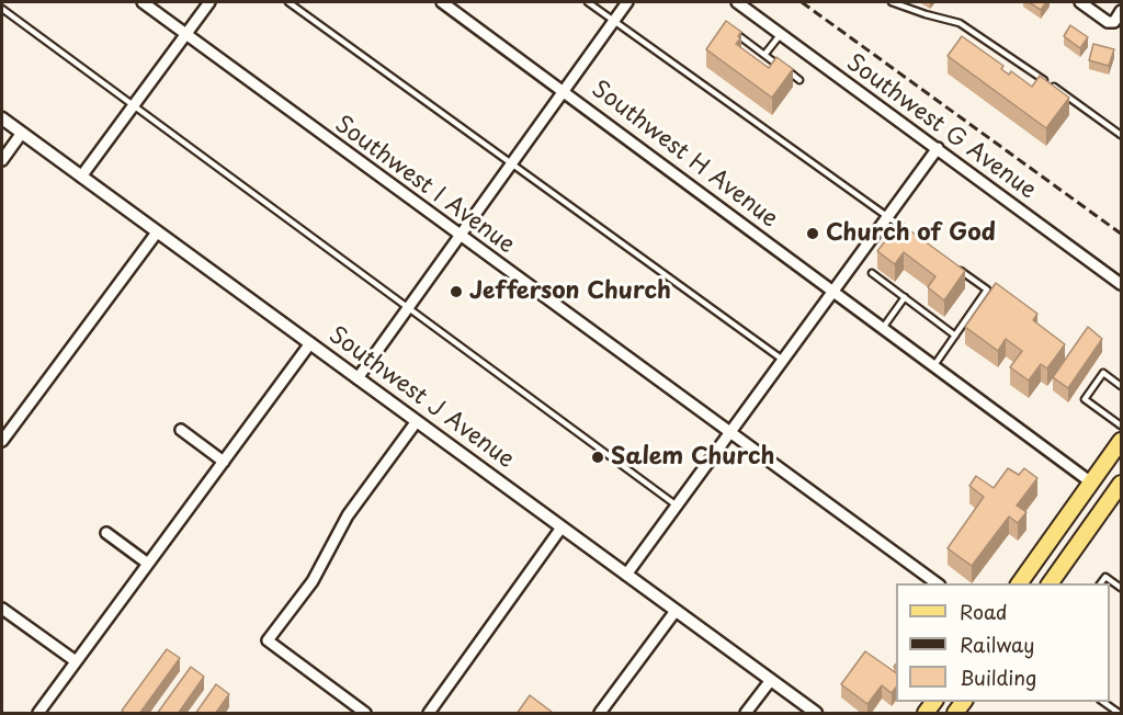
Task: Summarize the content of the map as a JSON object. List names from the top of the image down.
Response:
{
  "streets": {
    "street": [
      "Southwest G Avenue",
      "Southwest H Avenue",
      "Southwest I Avenue",
      "Southwest J Avenue"
    ]
  },
  "places": ["Church of God", "Jefferson Church", "Salem Church"],
  "legend": ["Road", "Railway", "Building"]
}
